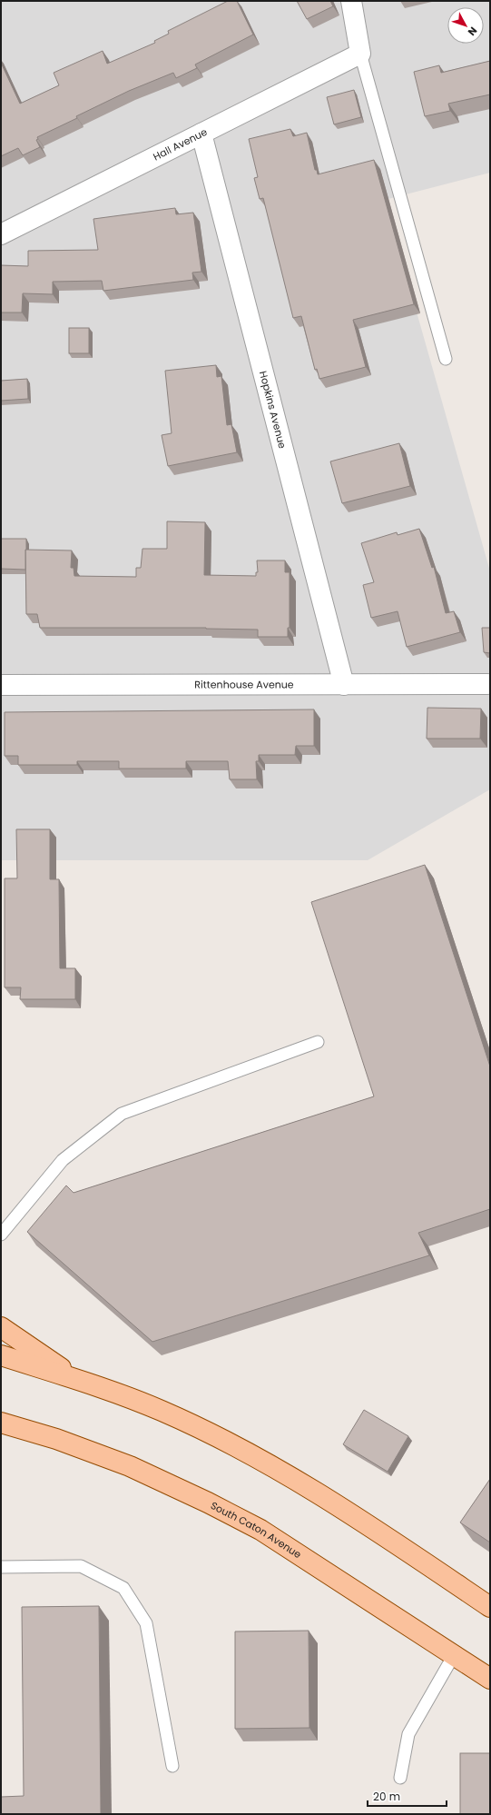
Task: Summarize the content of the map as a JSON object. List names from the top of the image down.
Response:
{
  "streets": {
    "main road": ["South Caton Avenue"],
    "street": ["Hall Avenue", "Hopkins Avenue", "Rittenhouse Avenue"]
  },
  "crossings": [
    ["Hall Avenue", "Hopkins Avenue"],
    ["Hopkins Avenue", "Rittenhouse Avenue"]
  ],
  "scale_bar": "20 m",
  "north": "bottom right"
}
